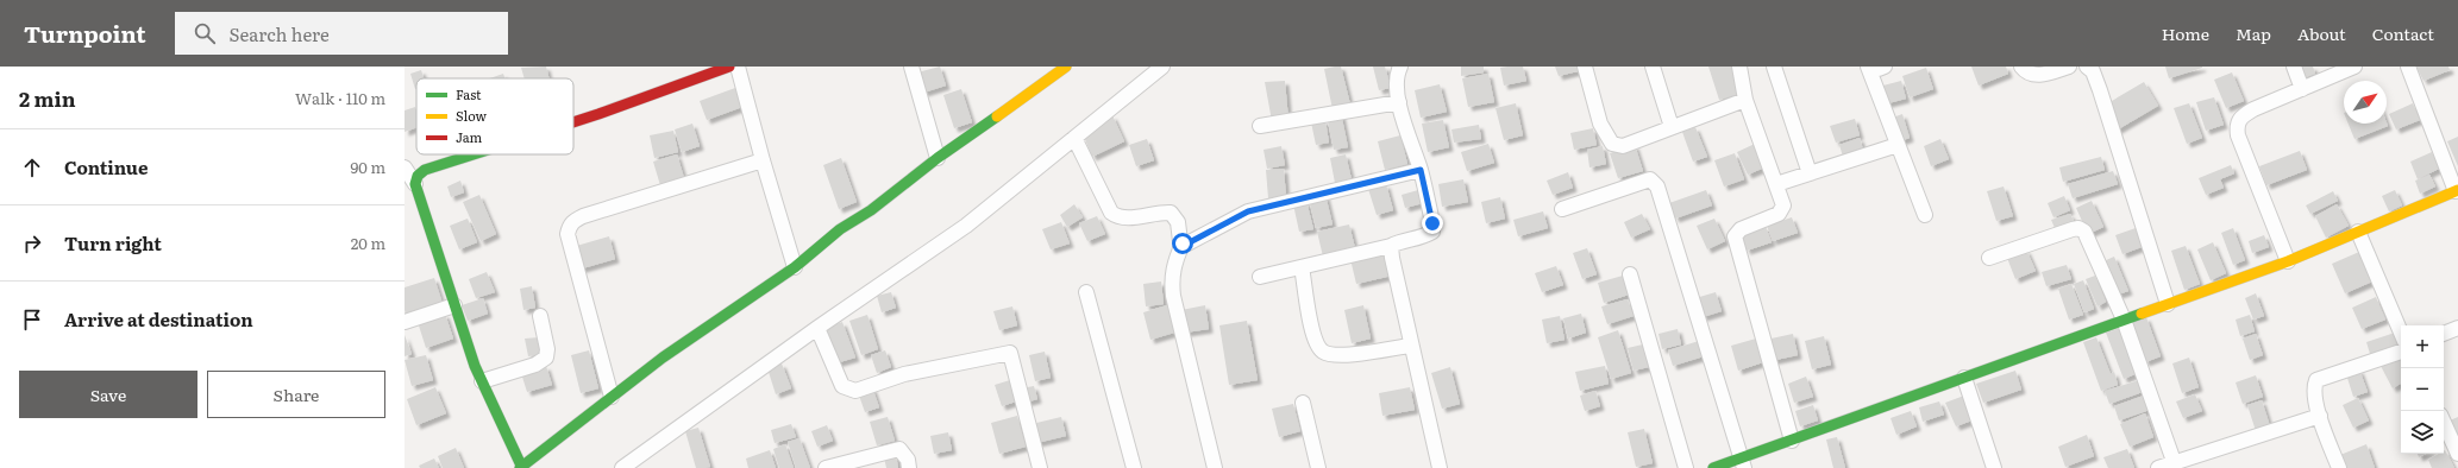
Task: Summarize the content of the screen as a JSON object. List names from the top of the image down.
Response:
{
  "legend": ["Fast", "Slow", "Jam"],
  "north": "top right",
  "page": {
    "header": "Turnpoint",
    "search": "Search here",
    "nav": [
      "Home",
      "Map",
      "About",
      "Contact"
    ],
    "heading": ["2 min", "Walk · 110 m"],
    "list": [
      ["Continue", "90 m"],
      ["Turn right", "20 m"],
      "Arrive at destination"
    ],
    "map_buttons": ["+", "−"],
    "buttons": ["Save", "Share"]
  }
}
